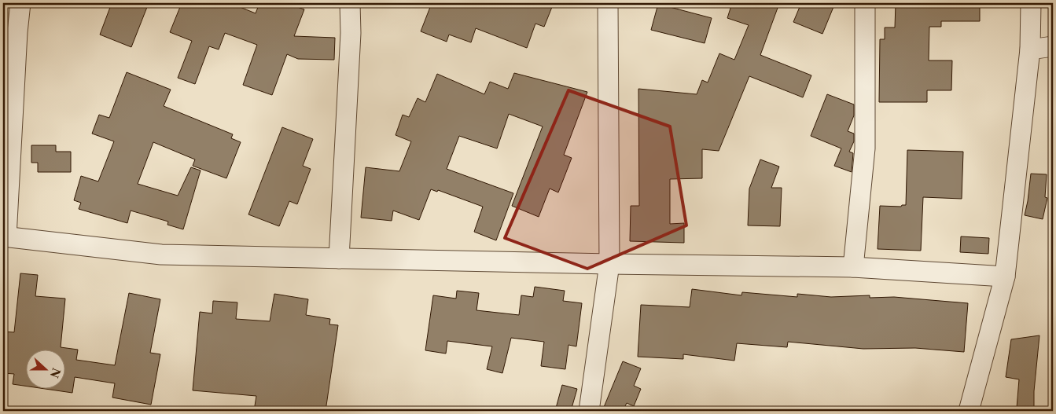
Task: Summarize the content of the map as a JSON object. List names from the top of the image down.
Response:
{
  "north": "right"
}
